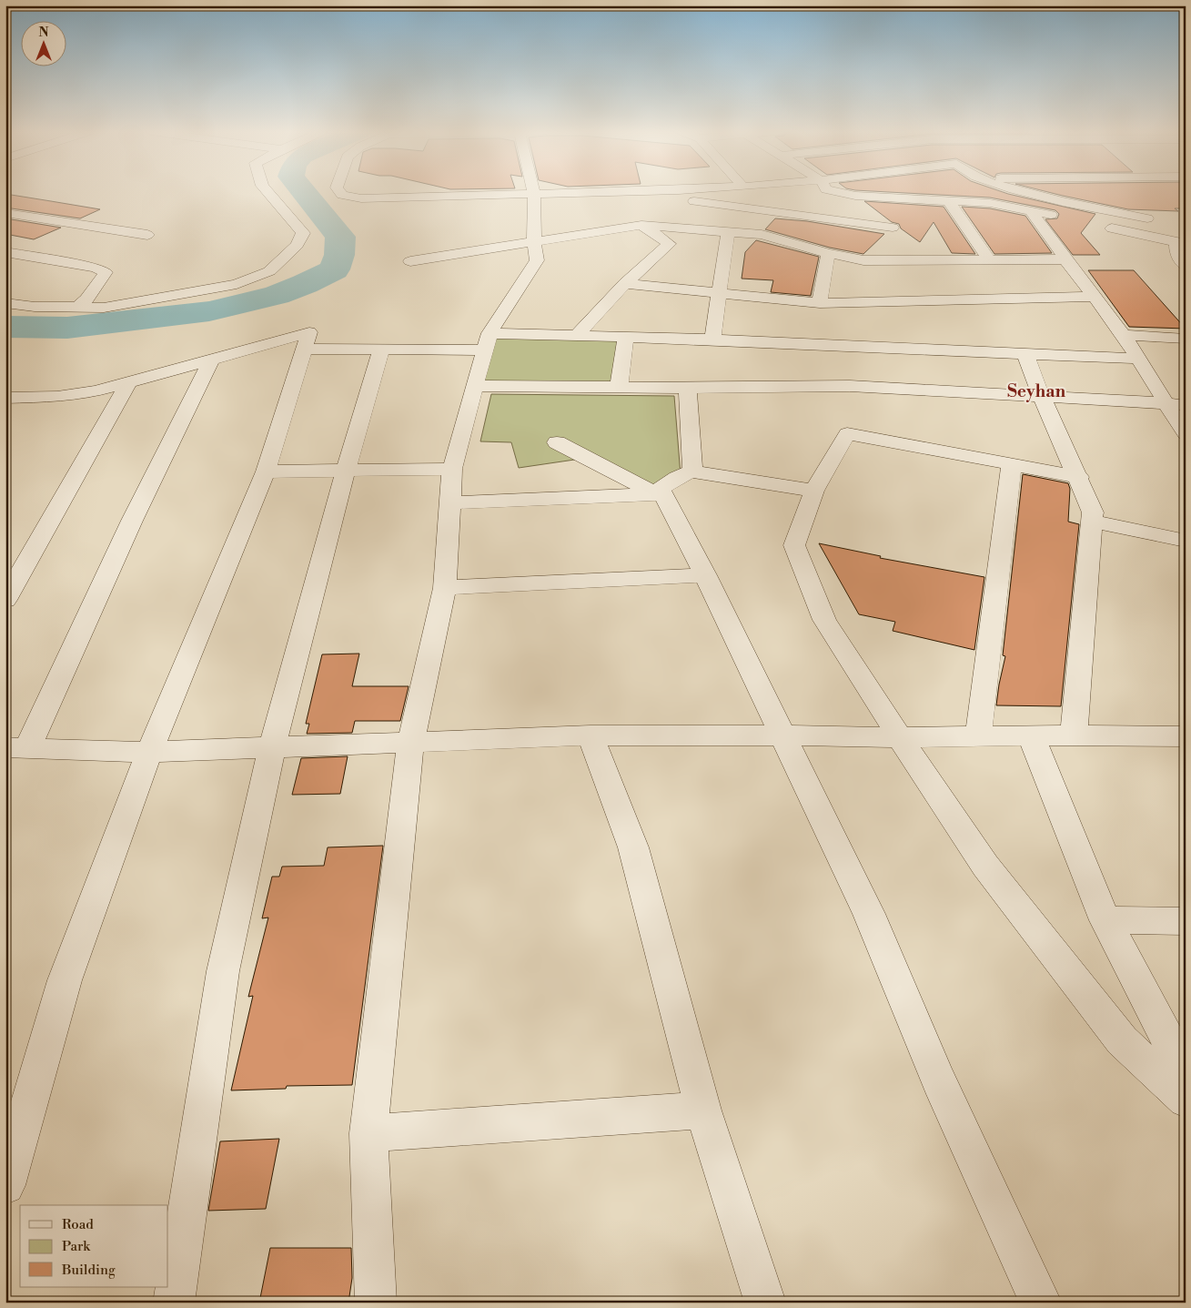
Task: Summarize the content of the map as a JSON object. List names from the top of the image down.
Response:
{
  "districts": ["Seyhan"],
  "legend": ["Road", "Park", "Building"],
  "north": "top"
}
